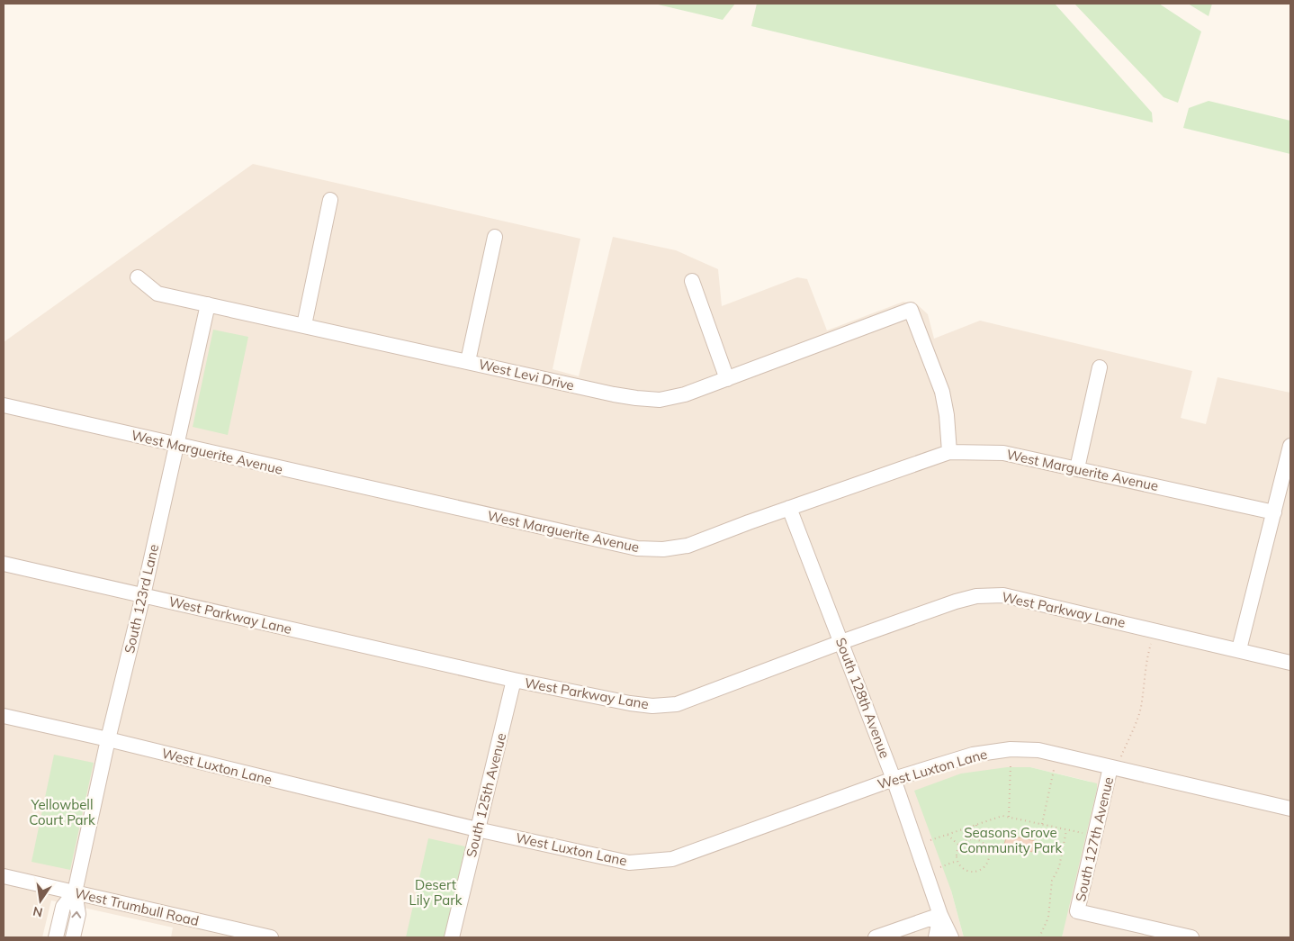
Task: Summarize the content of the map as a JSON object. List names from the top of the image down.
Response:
{
  "streets": {
    "street": [
      "West Levi Drive",
      "West Marguerite Avenue",
      "South 123rd Lane",
      "West Parkway Lane",
      "South 128th Avenue",
      "West Luxton Lane",
      "South 125th Avenue",
      "South 127th Avenue",
      "West Trumbull Road"
    ]
  },
  "crossings": [
    ["West Levi Drive", "West Marguerite Avenue"],
    ["West Levi Drive", "South 123rd Lane"],
    ["West Marguerite Avenue", "South 123rd Lane"],
    ["West Marguerite Avenue", "South 128th Avenue"],
    ["South 123rd Lane", "West Parkway Lane"],
    ["South 123rd Lane", "West Luxton Lane"],
    ["South 123rd Lane", "West Trumbull Road"],
    ["West Parkway Lane", "South 128th Avenue"],
    ["West Parkway Lane", "South 125th Avenue"],
    ["South 128th Avenue", "West Luxton Lane"],
    ["West Luxton Lane", "South 125th Avenue"],
    ["West Luxton Lane", "South 127th Avenue"]
  ],
  "parks": ["Yellowbell Court Park", "Seasons Grove Community Park", "Desert Lily Park"],
  "north": "bottom"
}
